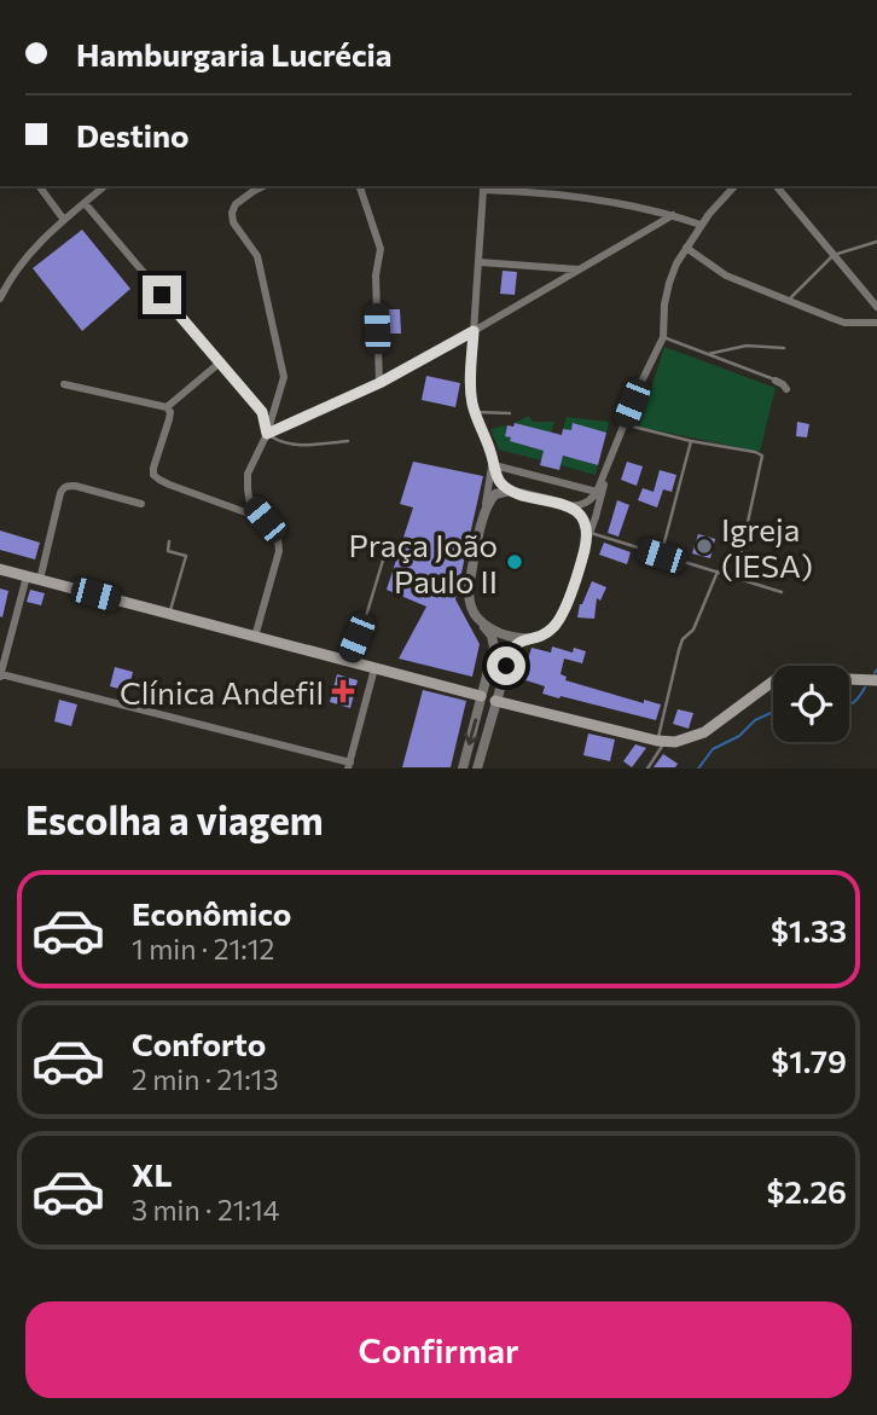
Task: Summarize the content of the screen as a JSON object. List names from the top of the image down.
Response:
{
  "places": {
    "other": ["Igreja (IESA)", "Praça João Paulo II"],
    "health": ["Clínica Andefil"]
  },
  "page": {
    "banner": ["Hamburgaria Lucrécia", "Destino"],
    "heading": "Escolha a viagem",
    "list": [
      {
        "name": "Econômico",
        "note": "1 min · 21:12",
        "value": "$1.33"
      },
      {
        "name": "Conforto",
        "note": "2 min · 21:13",
        "value": "$1.79"
      },
      {
        "name": "XL",
        "note": "3 min · 21:14",
        "value": "$2.26"
      }
    ],
    "buttons": "Confirmar"
  }
}
